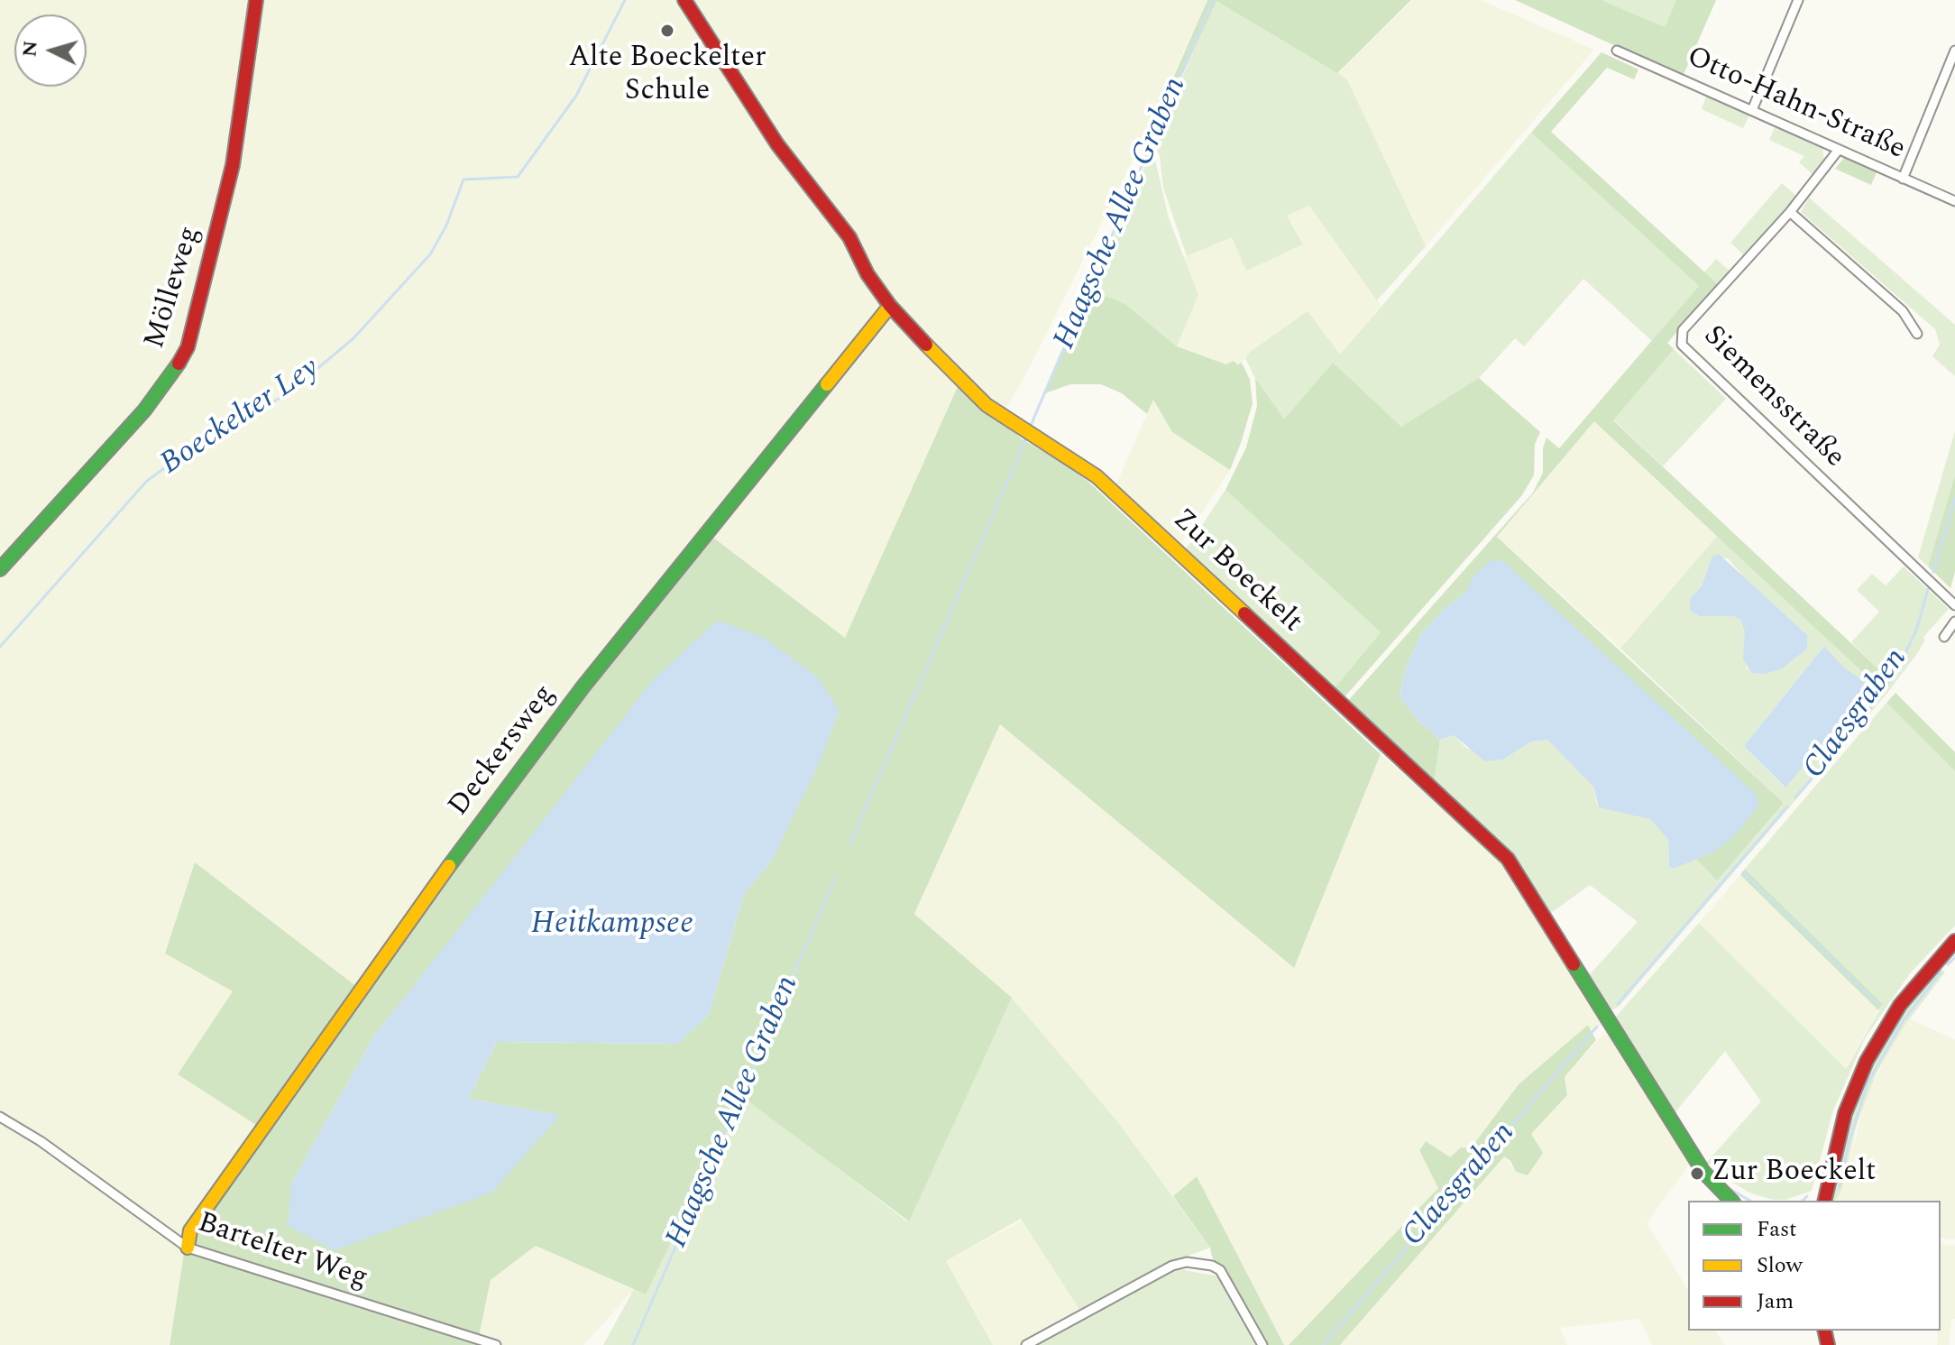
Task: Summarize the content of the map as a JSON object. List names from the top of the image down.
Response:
{
  "streets": {
    "street": [
      "Otto-Hahn-Straße",
      "Mölleweg",
      "Siemensstraße",
      "Zur Boeckelt",
      "Deckersweg",
      "Bartelter Weg"
    ]
  },
  "crossings": [
    ["Otto-Hahn-Straße", "Siemensstraße"],
    ["Zur Boeckelt", "Deckersweg"],
    ["Deckersweg", "Bartelter Weg"]
  ],
  "water": [
    "Haagsche Allee Graben",
    "Boeckelter Ley",
    "Claesgraben",
    "Heitkampsee"
  ],
  "places": ["Alte Boeckelter Schule", "Zur Boeckelt"],
  "legend": ["Fast", "Slow", "Jam"],
  "north": "left"
}
